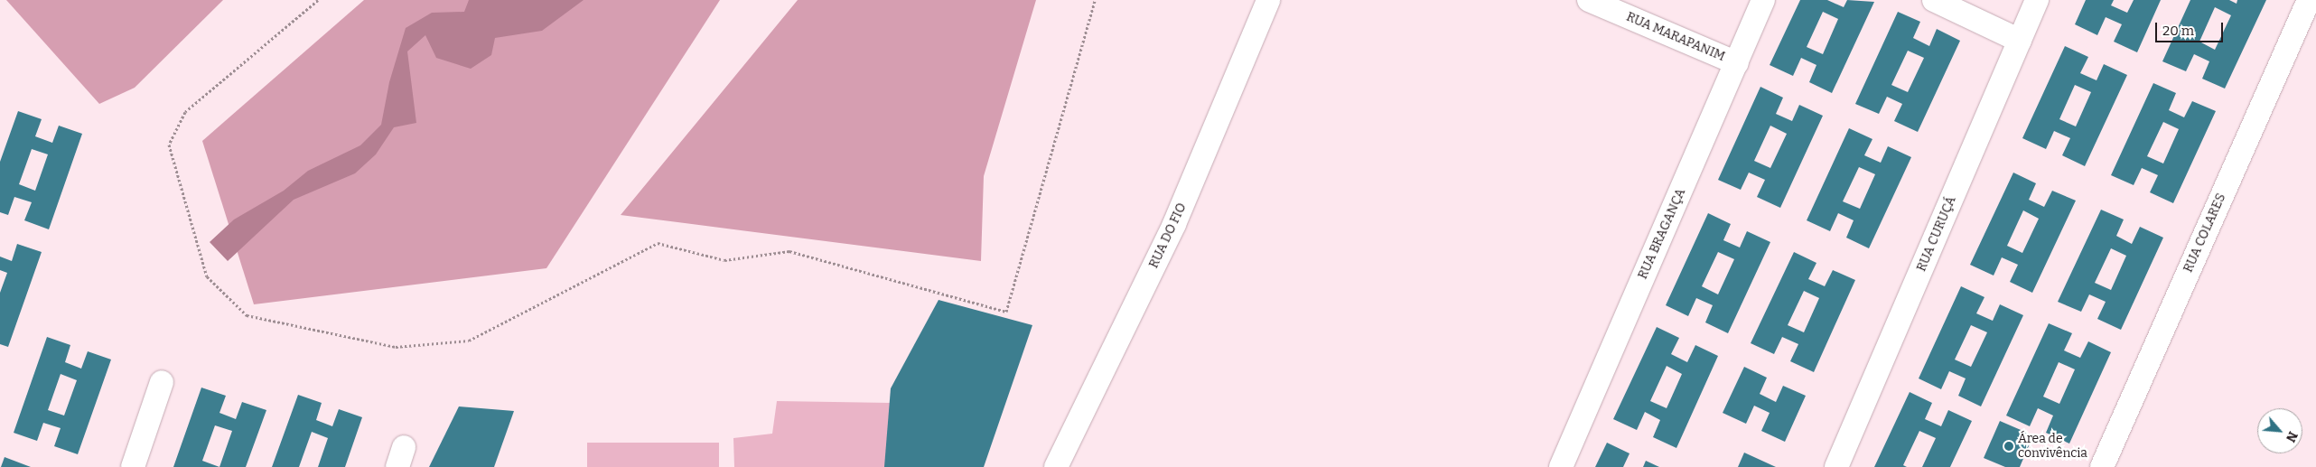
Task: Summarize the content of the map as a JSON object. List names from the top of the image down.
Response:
{
  "streets": {
    "street": [
      "RUA MARAPANIM",
      "RUA COLARES",
      "RUA BRAGANÇA",
      "RUA CURUÇÁ",
      "RUA DO FIO"
    ]
  },
  "crossings": [
    ["RUA MARAPANIM", "RUA BRAGANÇA"]
  ],
  "places": ["Área de convivência"],
  "scale_bar": "20 m",
  "north": "bottom right"
}
